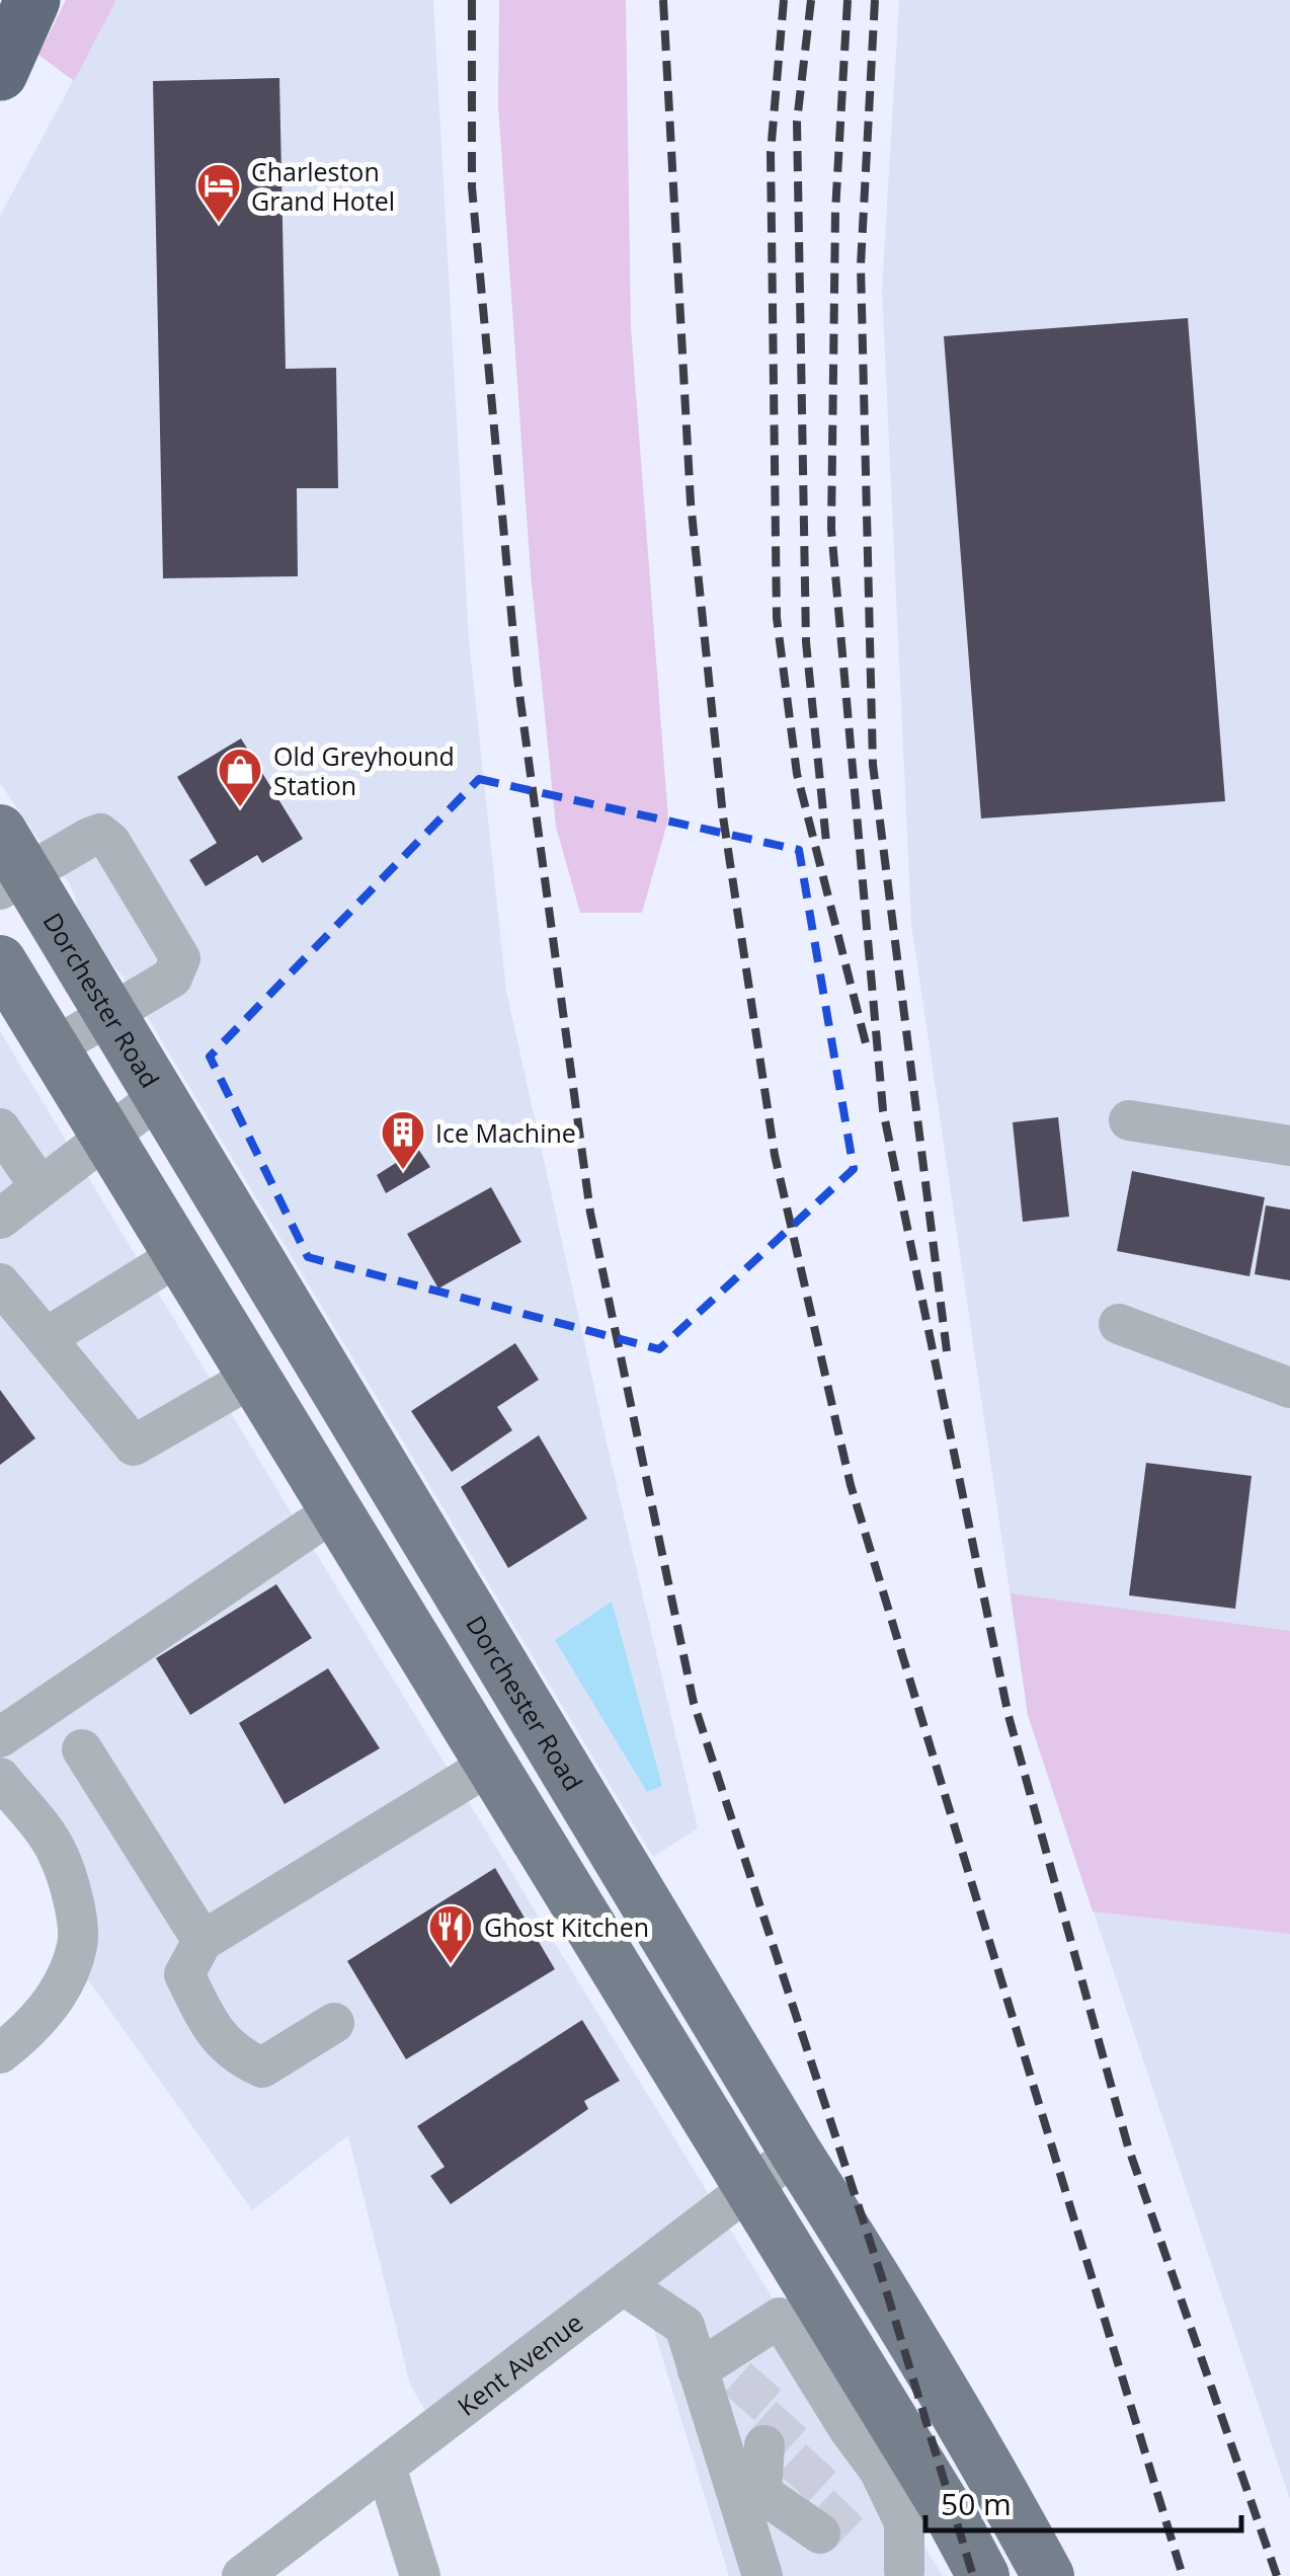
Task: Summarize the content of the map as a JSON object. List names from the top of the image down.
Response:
{
  "streets": {
    "main road": ["Dorchester Road"],
    "street": ["Kent Avenue"]
  },
  "crossings": [
    ["Dorchester Road", "Kent Avenue"]
  ],
  "places": {
    "hotel": ["Charleston Grand Hotel"],
    "shop": ["Old Greyhound Station"],
    "building": ["Ice Machine"],
    "restaurant": ["Ghost Kitchen"]
  },
  "scale_bar": "50 m"
}
